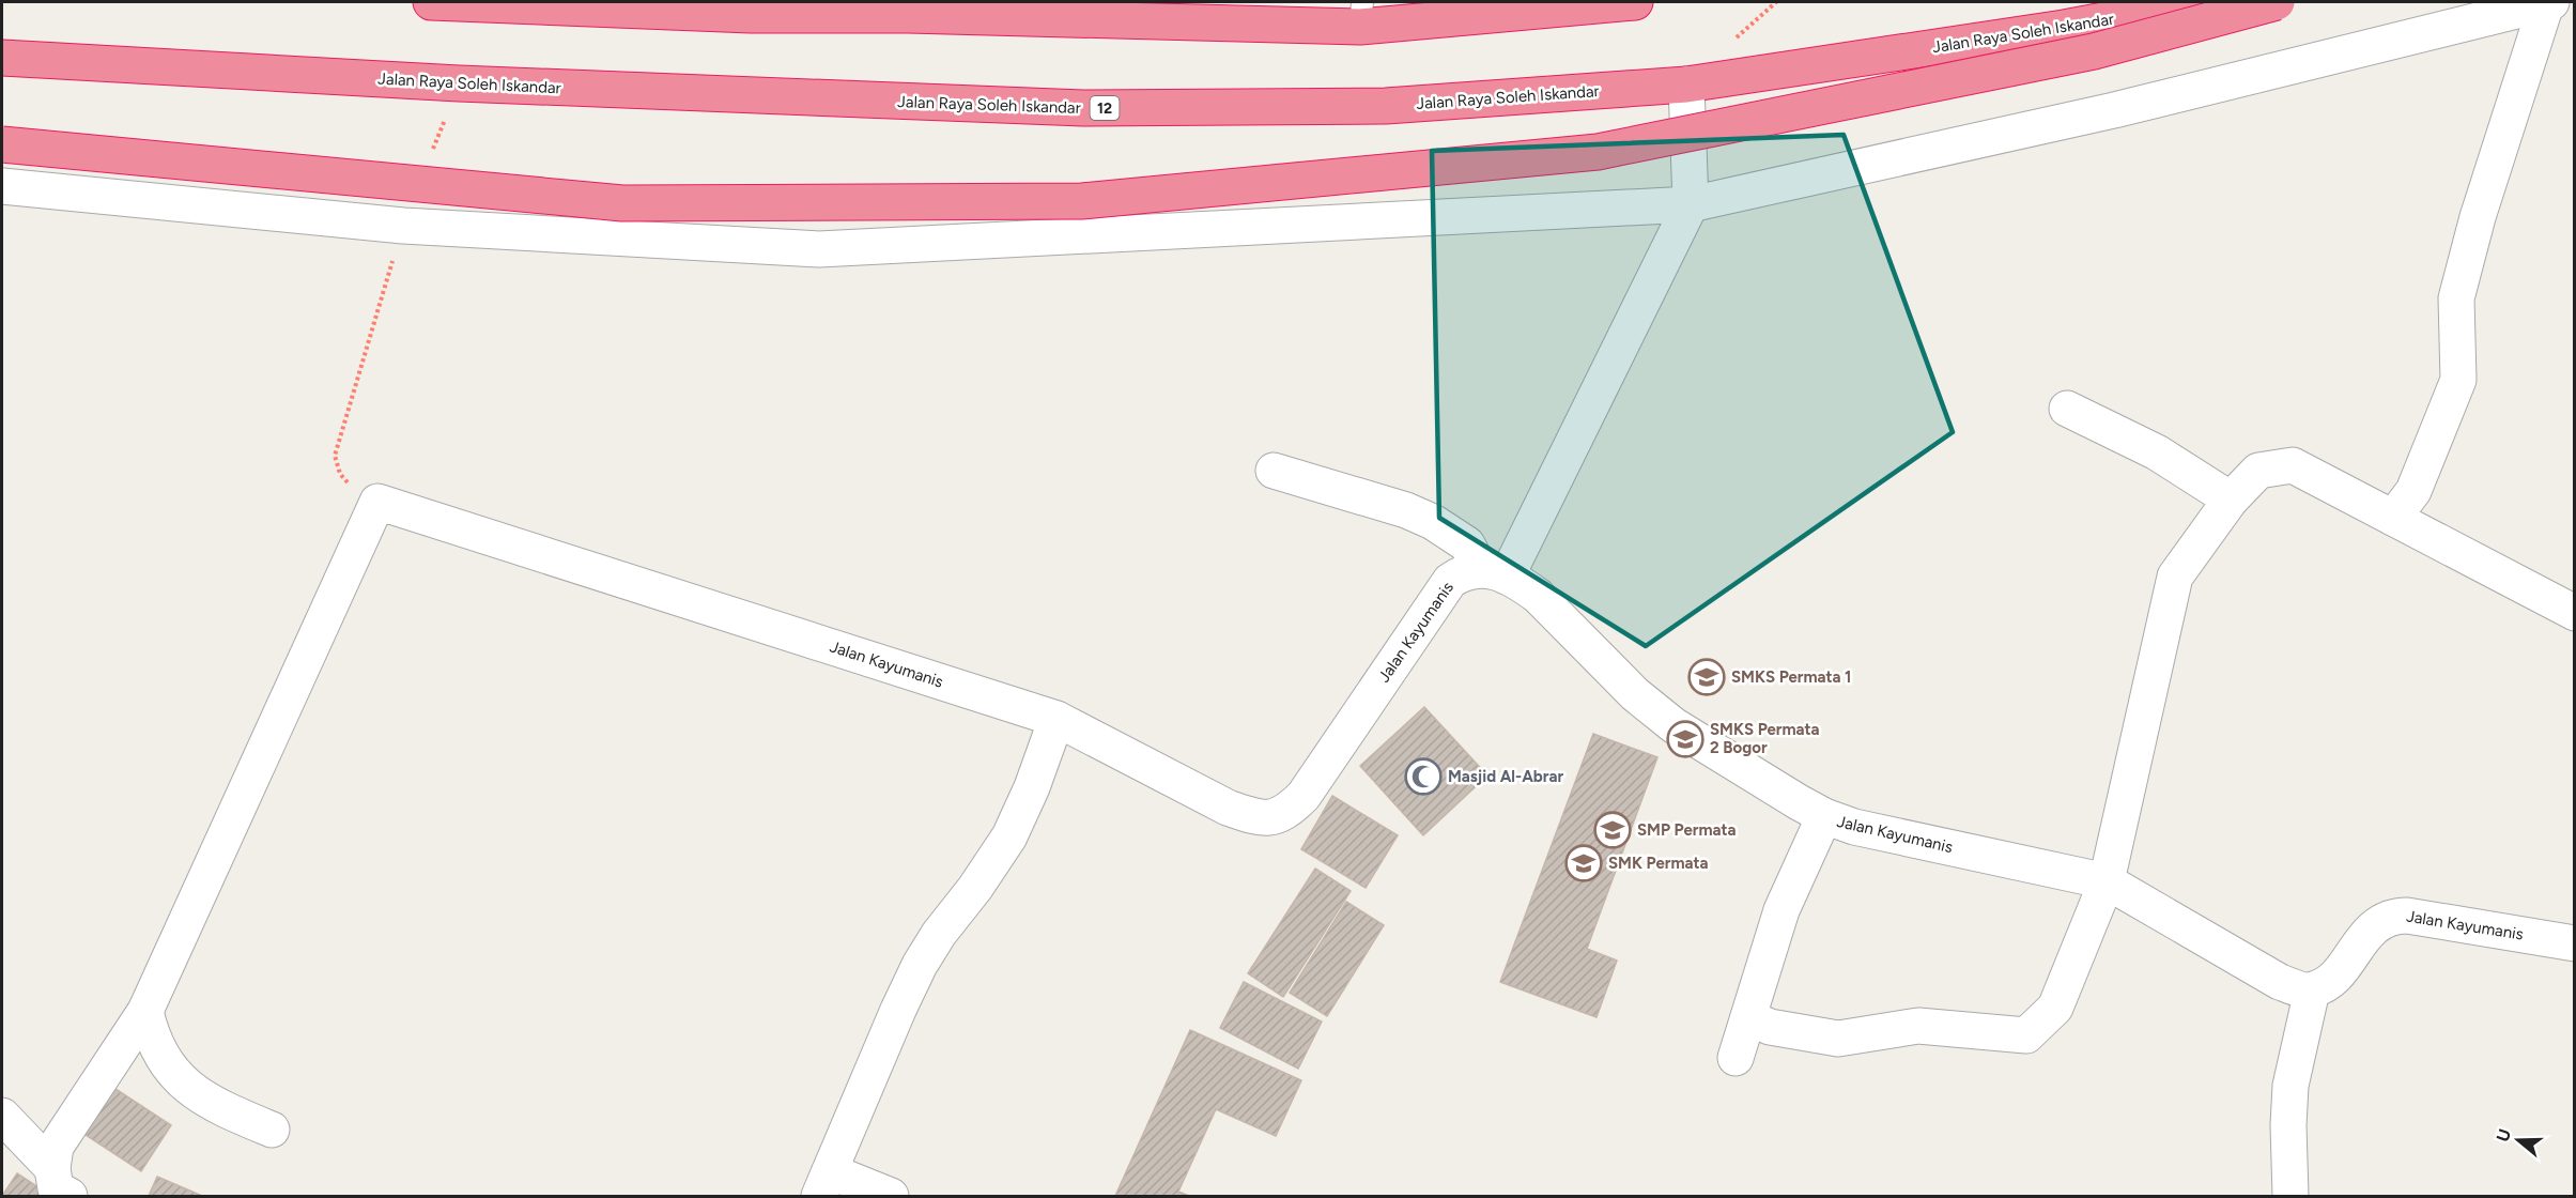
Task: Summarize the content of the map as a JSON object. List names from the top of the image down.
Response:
{
  "streets": {
    "highway": ["Jalan Raya Soleh Iskandar", "12"],
    "street": ["Jalan Kayumanis"]
  },
  "places": {
    "school or university": [
      "SMKS Permata 1",
      "SMKS Permata 2 Bogor",
      "SMP Permata",
      "SMK Permata"
    ],
    "mosque": ["Masjid Al-Abrar"]
  },
  "north": "left"
}
